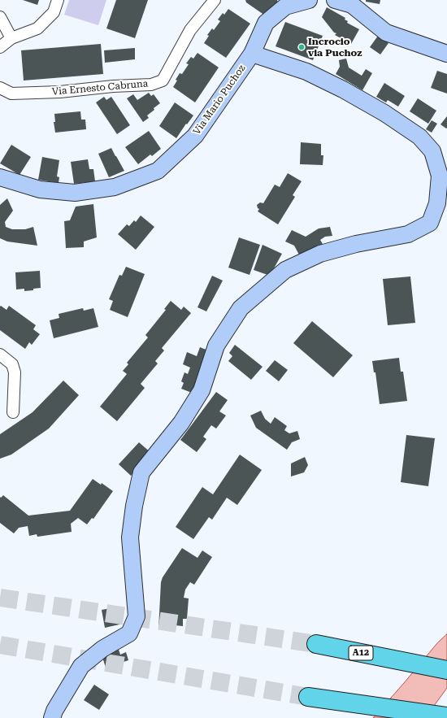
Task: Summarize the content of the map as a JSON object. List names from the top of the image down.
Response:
{
  "streets": {
    "highway": ["A12"],
    "street": ["Via Ernesto Cabruna", "Via Mario Puchoz"]
  },
  "places": ["Incrocio via Puchoz"]
}
